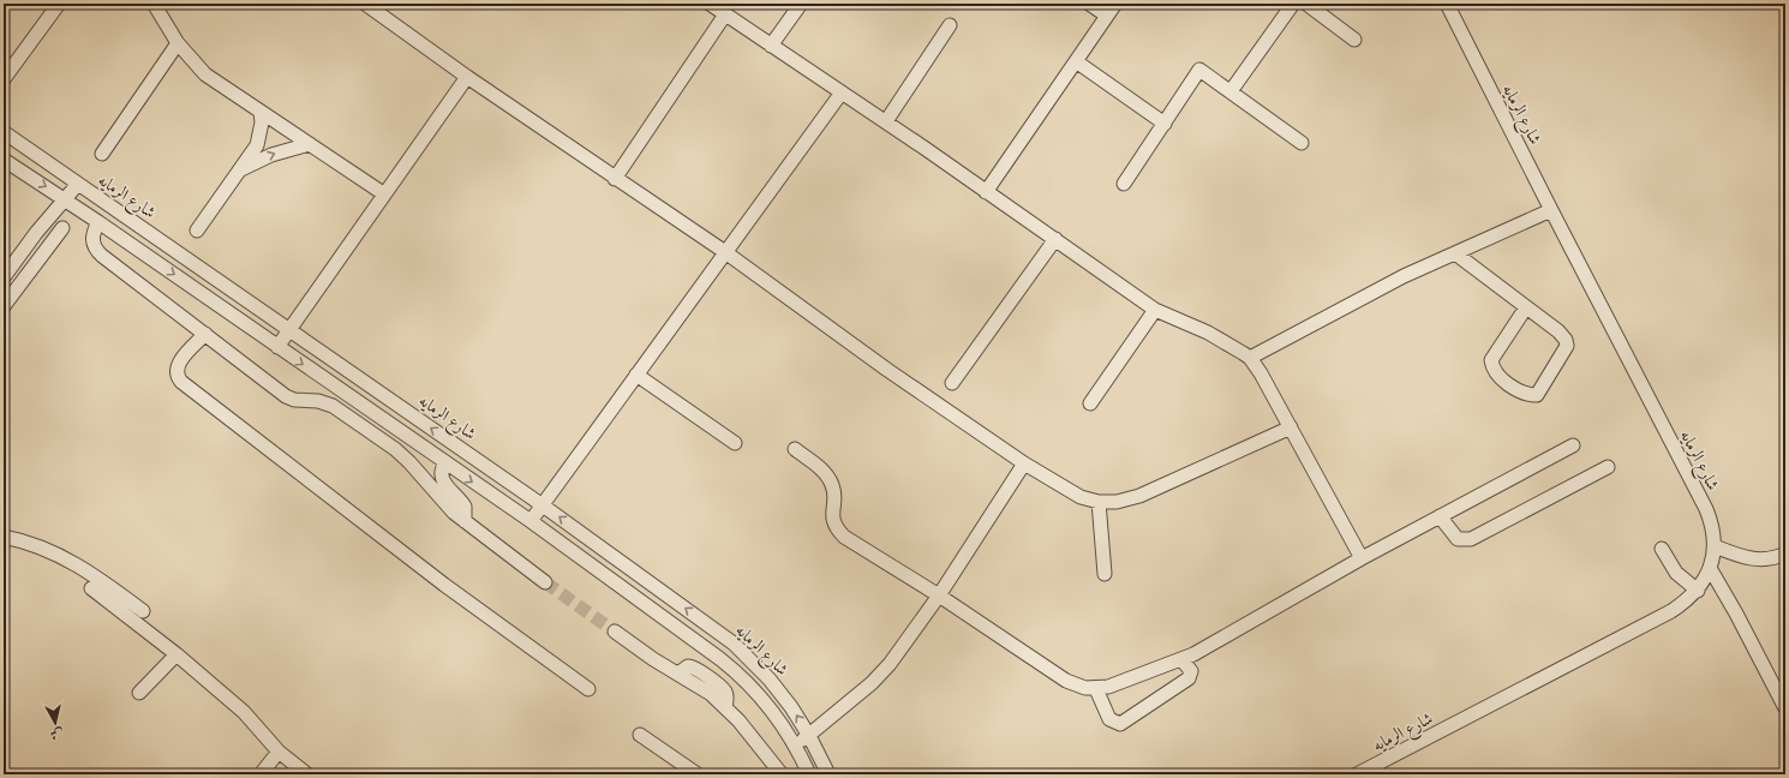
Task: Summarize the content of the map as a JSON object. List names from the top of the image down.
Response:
{
  "streets": {
    "street": ["شارع الرمايه"]
  },
  "north": "bottom"
}
